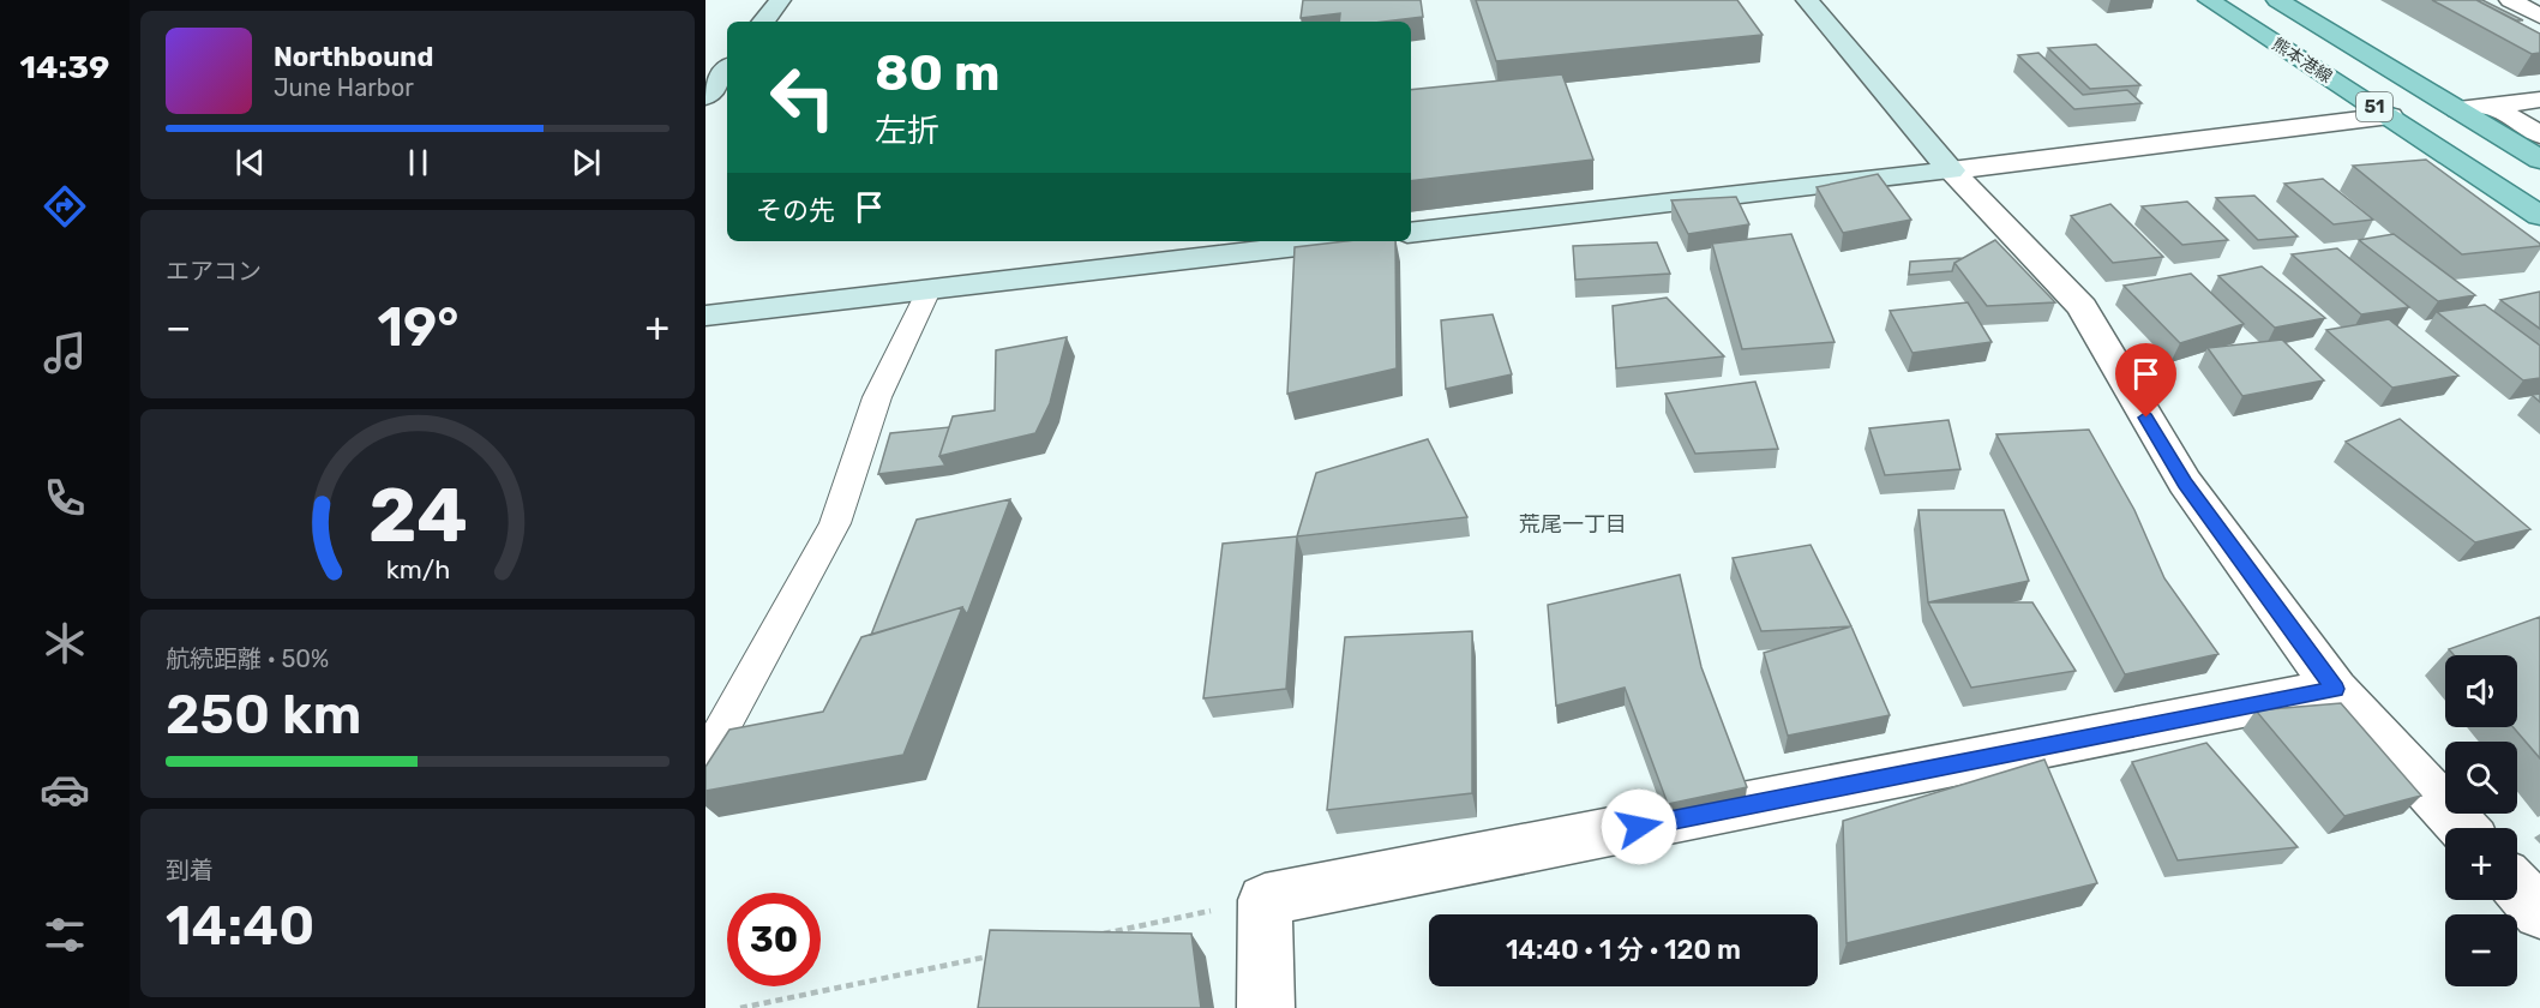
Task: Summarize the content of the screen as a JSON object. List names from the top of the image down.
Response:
{
  "streets": {
    "main road": ["熊本港線", "51"]
  },
  "districts": ["荒尾一丁目"],
  "page": {
    "tabs": "14:39",
    "turn": ["80 m", "左折"],
    "song": ["Northbound", "June Harbor"],
    "then": "その先",
    "tile": [
      "エアコン",
      ["航続距離 · 50%", "250 km"],
      ["到着", "14:40"]
    ],
    "heat": ["−", "19°", "+"],
    "map_buttons": ["+", "−"],
    "limit": "30",
    "trip": "14:40 · 1 分 · 120 m",
    "gauge": ["24", "km/h"]
  }
}
